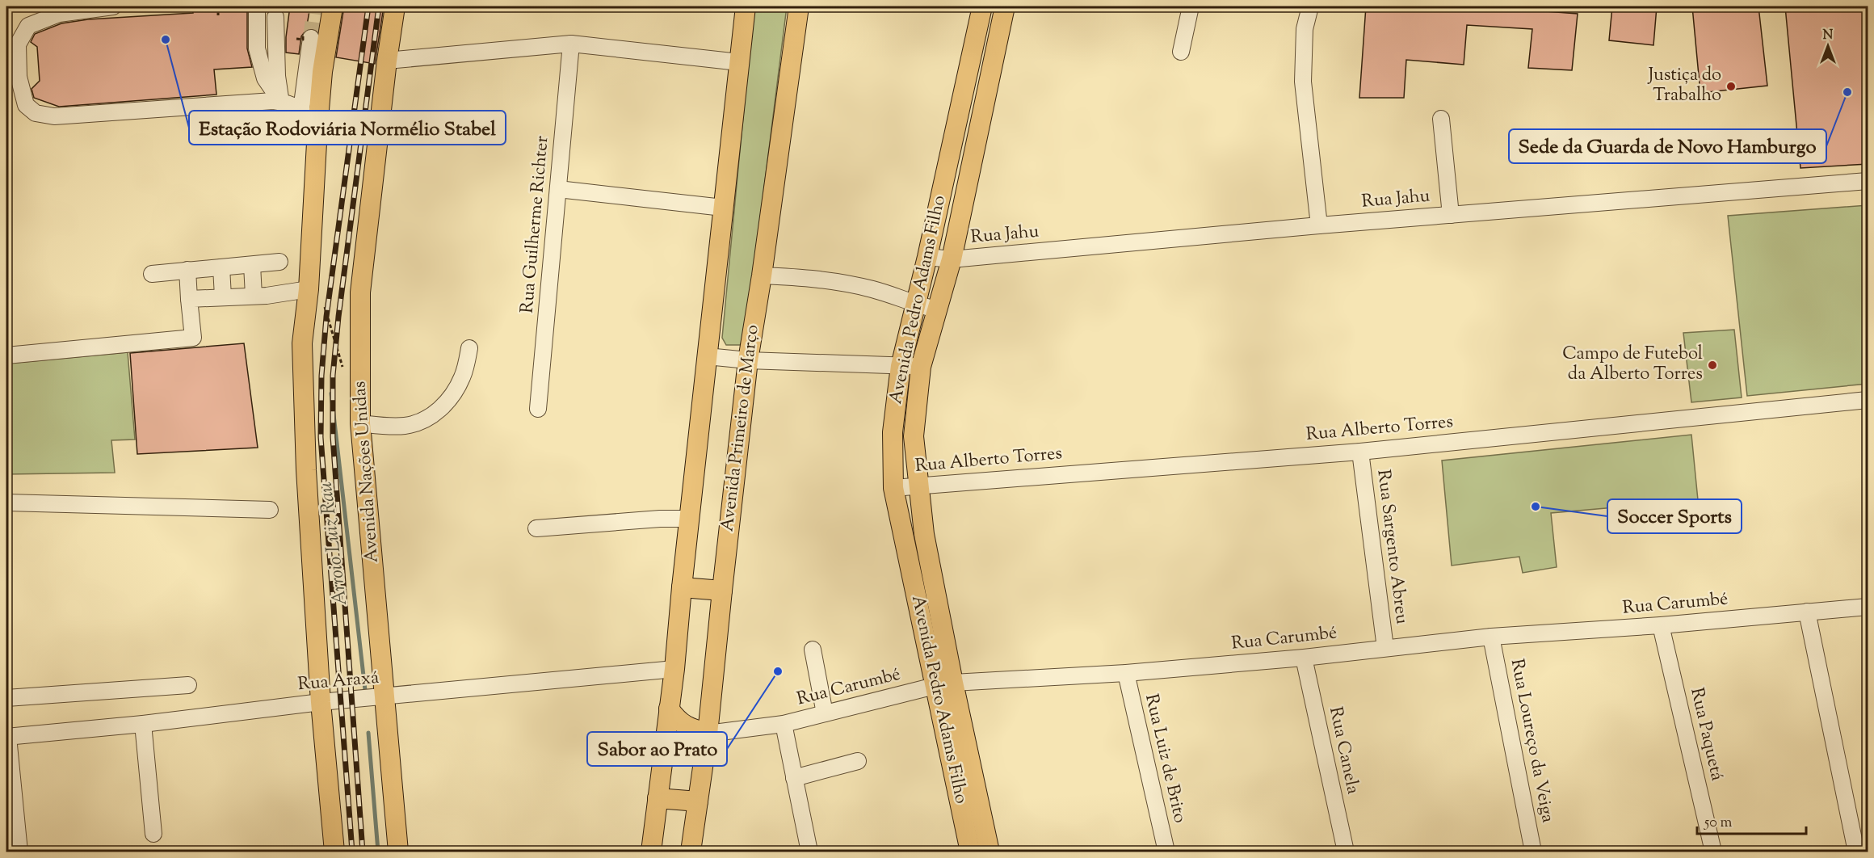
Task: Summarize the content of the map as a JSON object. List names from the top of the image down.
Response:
{
  "streets": {
    "main road": ["Avenida Pedro Adams Filho", "Avenida Primeiro de Março", "Avenida Nações Unidas"],
    "street": [
      "Rua Jahu",
      "Rua Guilherme Richter",
      "Rua Alberto Torres",
      "Rua Sargento Abreu",
      "Rua Carumbé",
      "Rua Araxá",
      "Rua Paquetá",
      "Rua Loureço da Veiga",
      "Rua Canela",
      "Rua Luiz de Brito"
    ]
  },
  "crossings": [
    ["Rua Jahu", "Avenida Pedro Adams Filho"],
    ["Avenida Pedro Adams Filho", "Rua Alberto Torres"],
    ["Avenida Pedro Adams Filho", "Rua Carumbé"],
    ["Avenida Primeiro de Março", "Rua Carumbé"],
    ["Rua Alberto Torres", "Rua Sargento Abreu"],
    ["Avenida Nações Unidas", "Rua Araxá"],
    ["Rua Sargento Abreu", "Rua Carumbé"],
    ["Rua Carumbé", "Rua Paquetá"],
    ["Rua Carumbé", "Rua Loureço da Veiga"],
    ["Rua Carumbé", "Rua Canela"],
    ["Rua Carumbé", "Rua Luiz de Brito"]
  ],
  "water": ["Arroio Luiz Rau"],
  "places": [
    "Estação Rodoviária Normélio Stabel",
    "Justiça do Trabalho",
    "Sede da Guarda de Novo Hamburgo",
    "Campo de Futebol da Alberto Torres",
    "Soccer Sports",
    "Sabor ao Prato"
  ],
  "scale_bar": "50 m",
  "north": "top"
}
